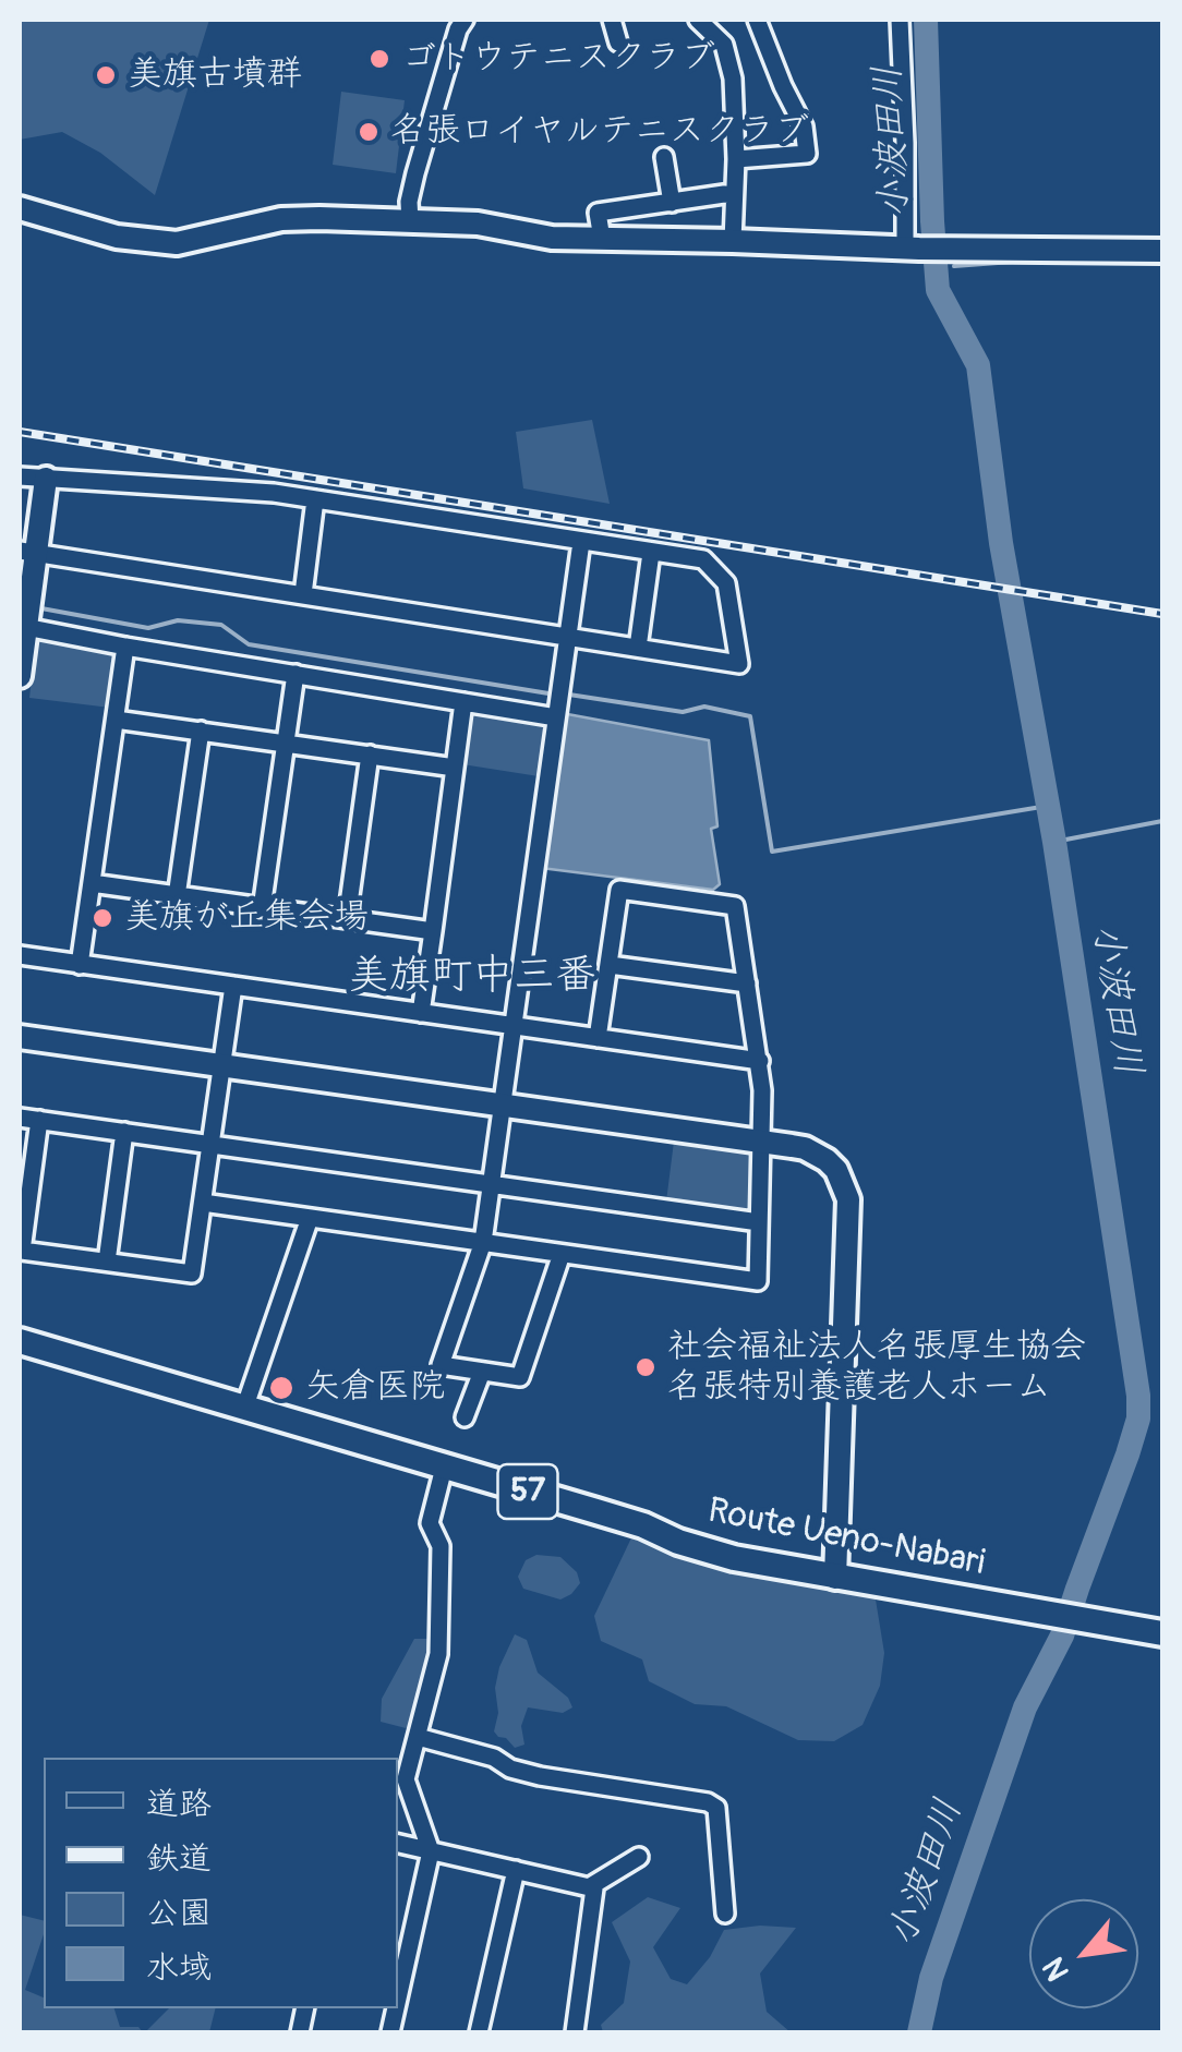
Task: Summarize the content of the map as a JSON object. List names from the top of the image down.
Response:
{
  "streets": {
    "main road": ["57", "Route Ueno-Nabari"]
  },
  "districts": ["美旗町中三番"],
  "water": ["小波田川"],
  "places": [
    "ゴトウテニスクラブ",
    "美旗古墳群",
    "名張ロイヤルテニスクラブ",
    "美旗が丘集会場",
    "社会福祉法人名張厚生協会 名張特別養護老人ホーム",
    "矢倉医院"
  ],
  "legend": [
    "道路",
    "鉄道",
    "公園",
    "水域"
  ],
  "north": "bottom left"
}
